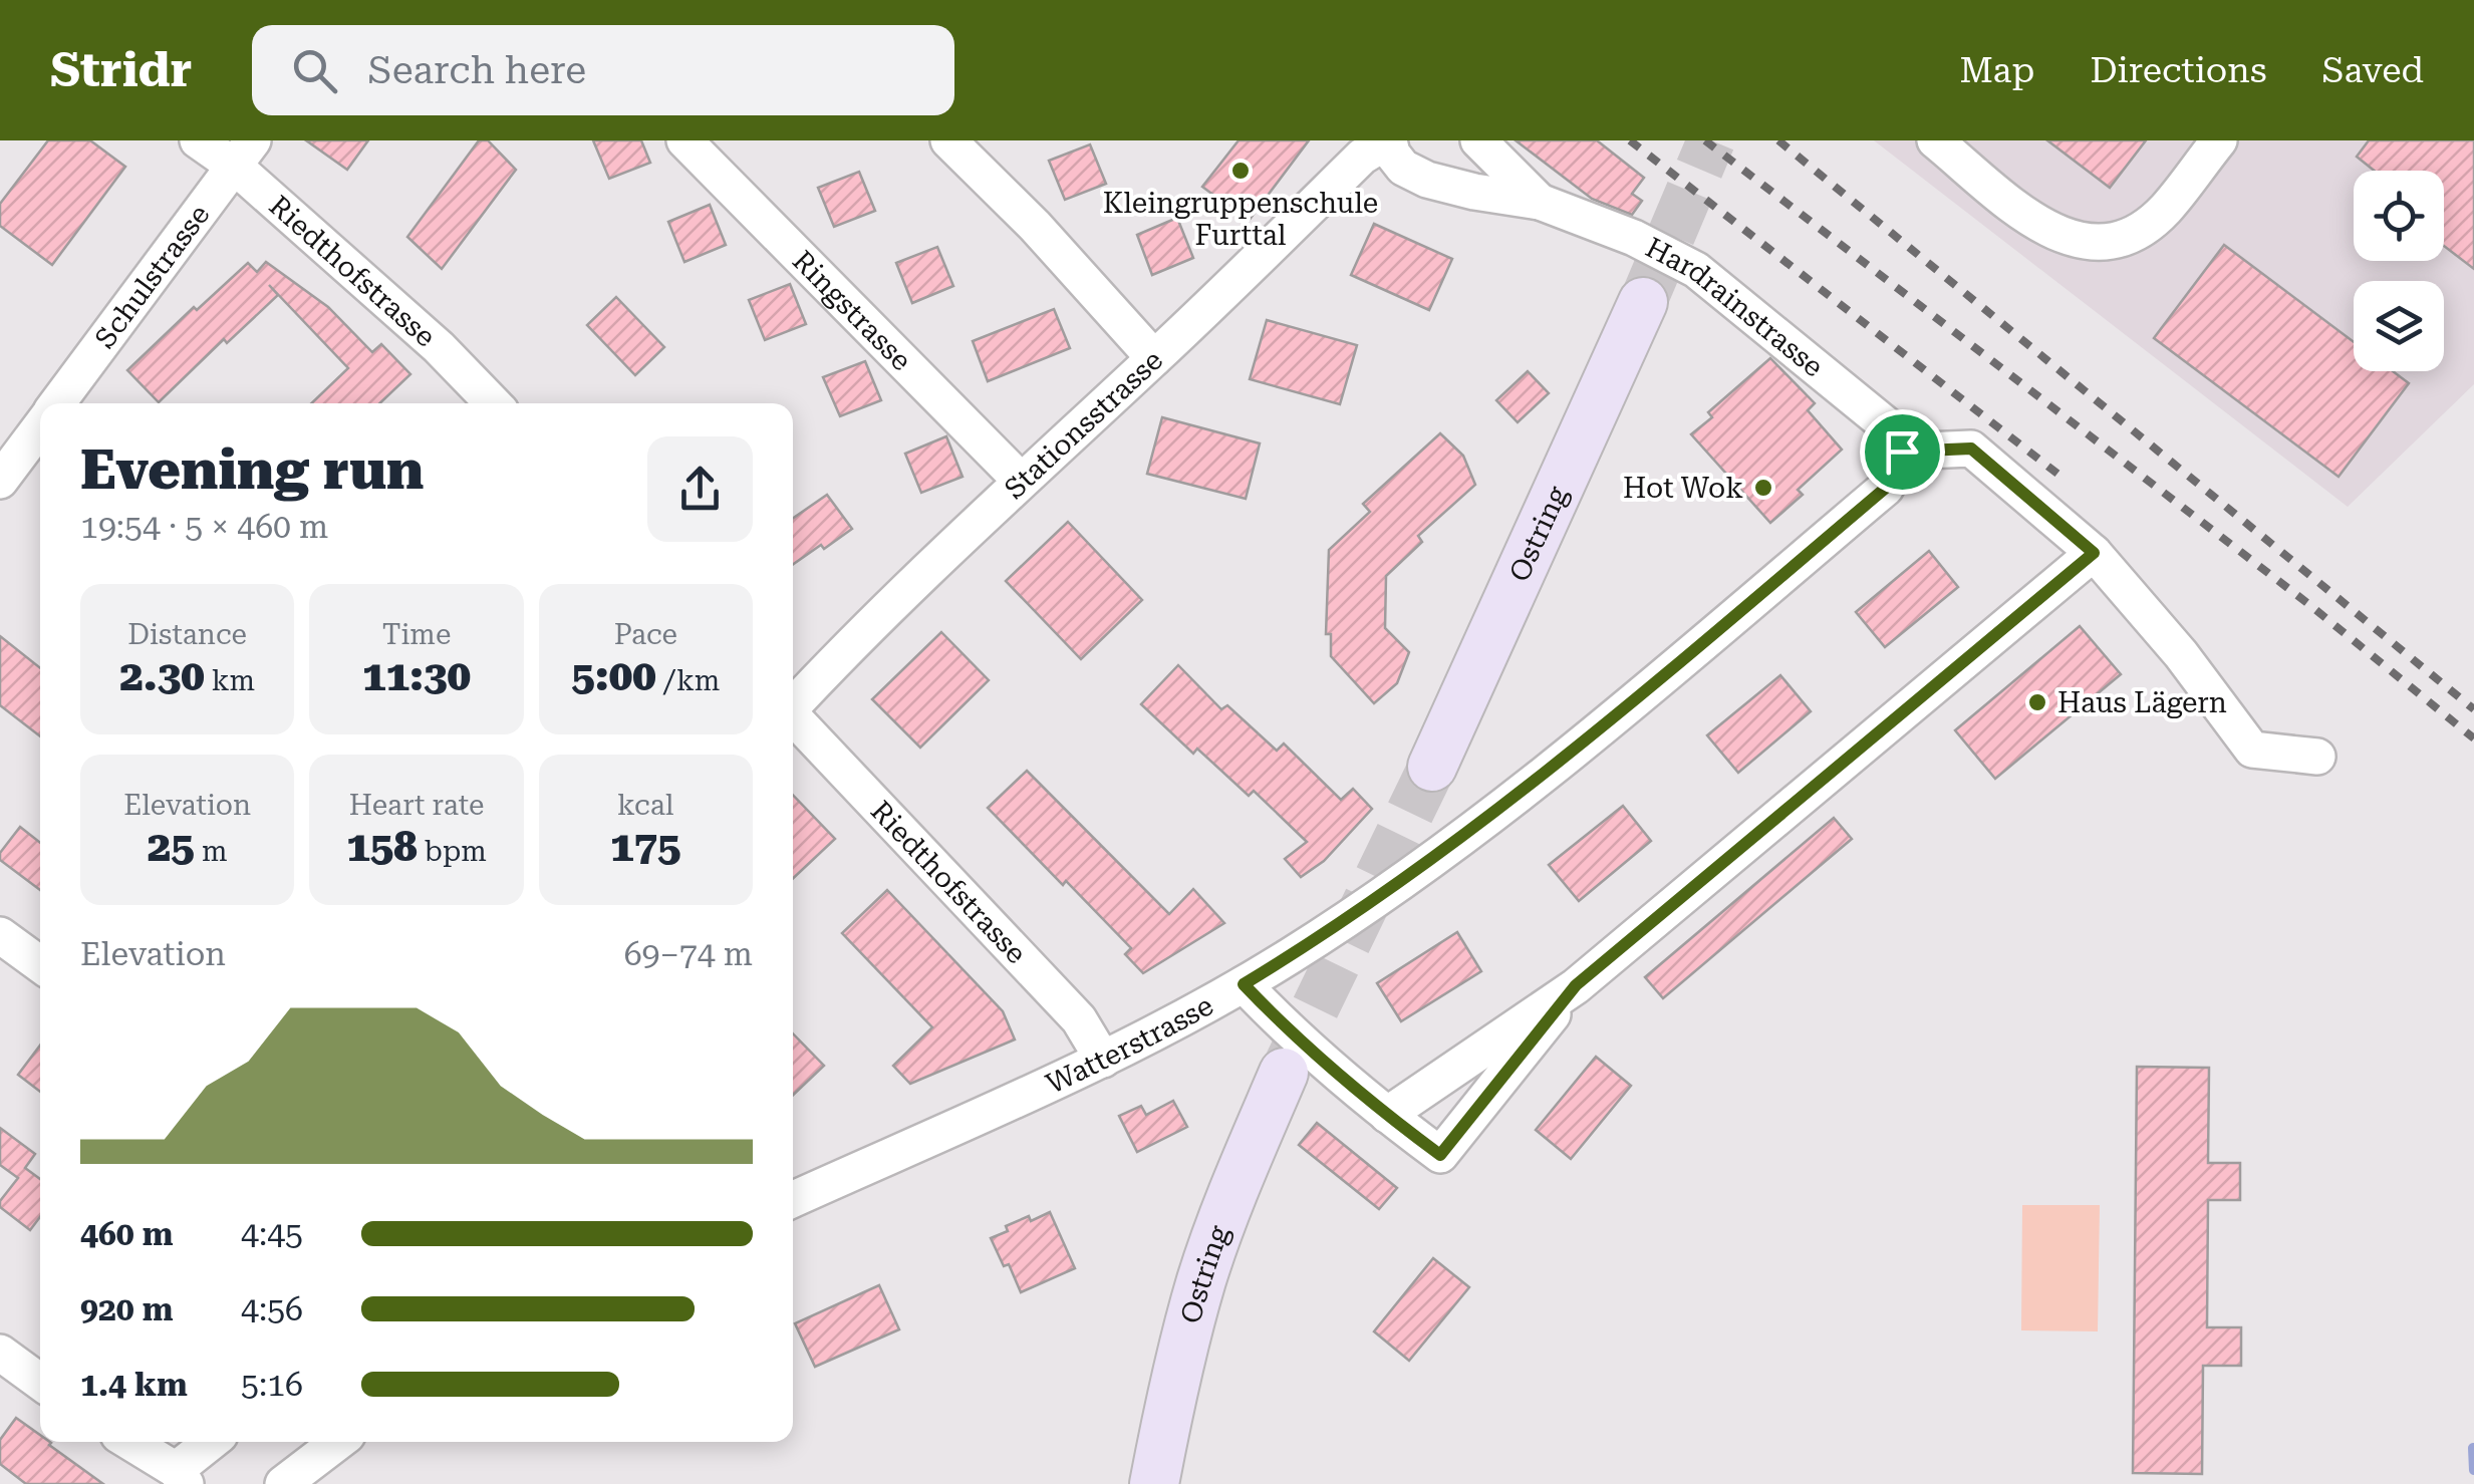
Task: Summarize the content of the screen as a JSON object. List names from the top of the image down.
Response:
{
  "streets": {
    "main road": ["Ostring"],
    "street": [
      "Riedthofstrasse",
      "Schulstrasse",
      "Hardrainstrasse",
      "Ringstrasse",
      "Stationsstrasse",
      "Watterstrasse"
    ]
  },
  "crossings": [
    ["Riedthofstrasse", "Schulstrasse"],
    ["Riedthofstrasse", "Watterstrasse"],
    ["Hardrainstrasse", "Stationsstrasse"],
    ["Hardrainstrasse", "Watterstrasse"],
    ["Ringstrasse", "Stationsstrasse"]
  ],
  "places": ["Kleingruppenschule Furttal", "Hot Wok", "Haus Lägern"],
  "page": {
    "header": "Stridr",
    "search": "Search here",
    "nav": ["Map", "Directions", "Saved"],
    "heading": ["Evening run", "19:54 · 5 × 460 m"],
    "stats": [
      ["Distance", "2.30 km"],
      ["Time", "11:30"],
      ["Pace", "5:00 /km"],
      ["Elevation", "25 m"],
      ["Heart rate", "158 bpm"],
      ["kcal", "175"]
    ],
    "chart": ["Elevation", "69–74 m"],
    "list": [
      {
        "name": "460 m",
        "note": "4:45"
      },
      {
        "name": "920 m",
        "note": "4:56"
      },
      {
        "name": "1.4 km",
        "note": "5:16"
      }
    ]
  }
}
